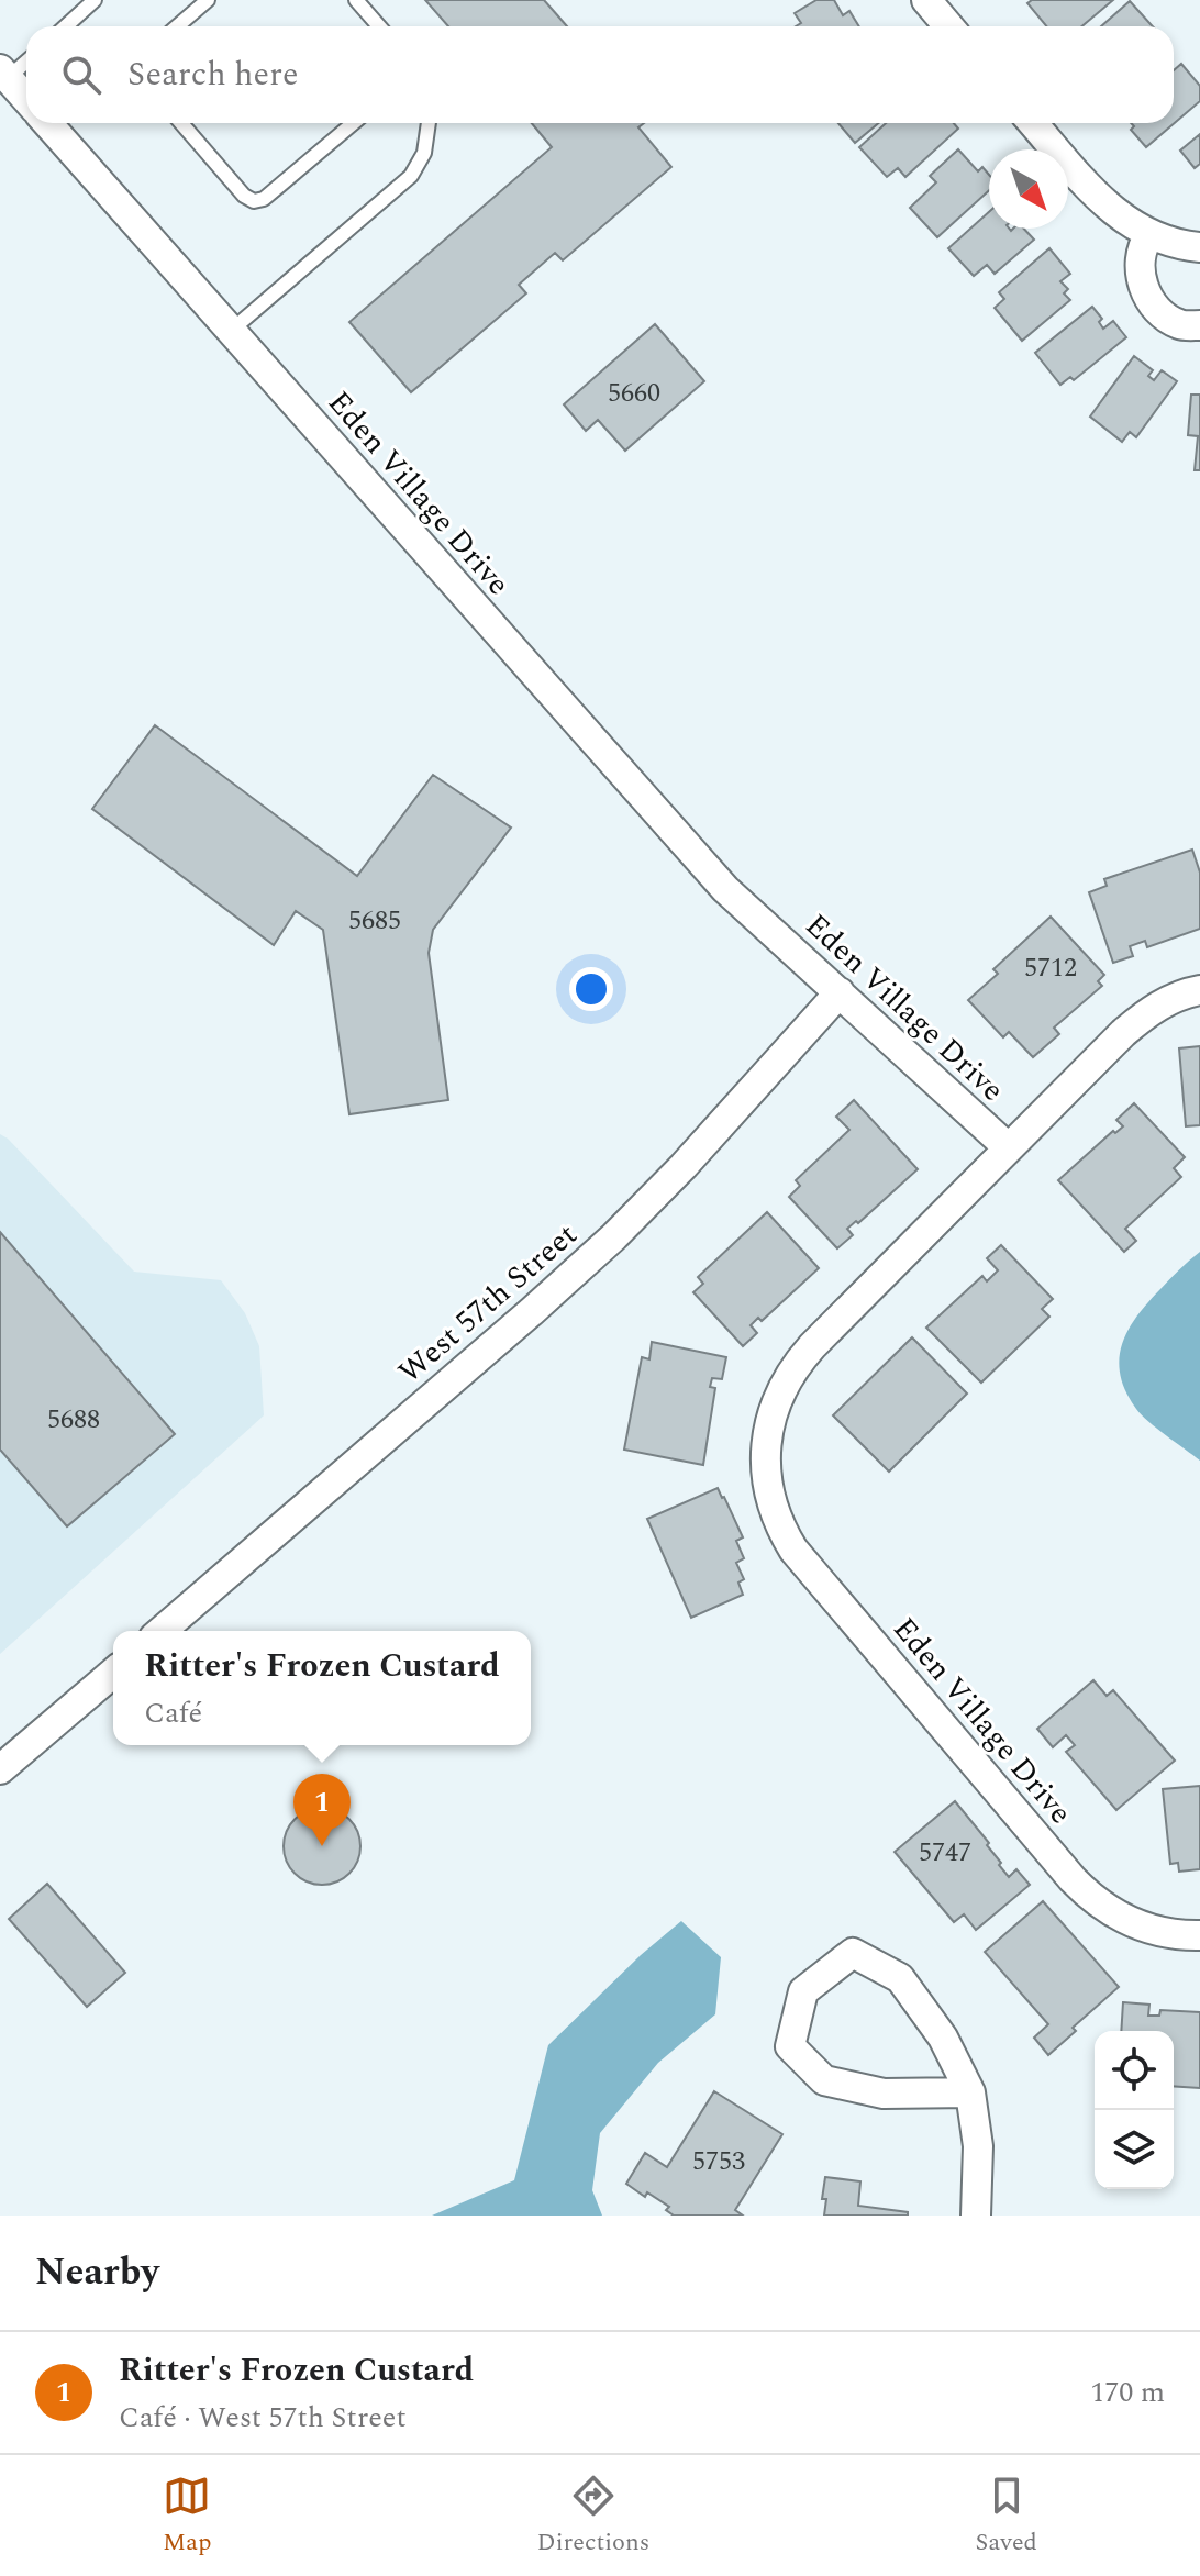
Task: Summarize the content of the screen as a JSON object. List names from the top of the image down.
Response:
{
  "streets": {
    "street": ["Eden Village Drive", "West 57th Street"]
  },
  "crossings": [
    ["Eden Village Drive", "West 57th Street"]
  ],
  "house_numbers": [
    "5660",
    "5685",
    "5712",
    "5688",
    "5747",
    "5753"
  ],
  "north": "bottom right",
  "page": {
    "search": "Search here",
    "popup": ["Ritter's Frozen Custard", "Café"],
    "pins": "1",
    "heading": "Nearby",
    "list": [
      {
        "mark": "1",
        "name": "Ritter's Frozen Custard",
        "note": "Café · West 57th Street",
        "value": "170 m"
      }
    ],
    "nav": ["Map", "Directions", "Saved"]
  }
}
